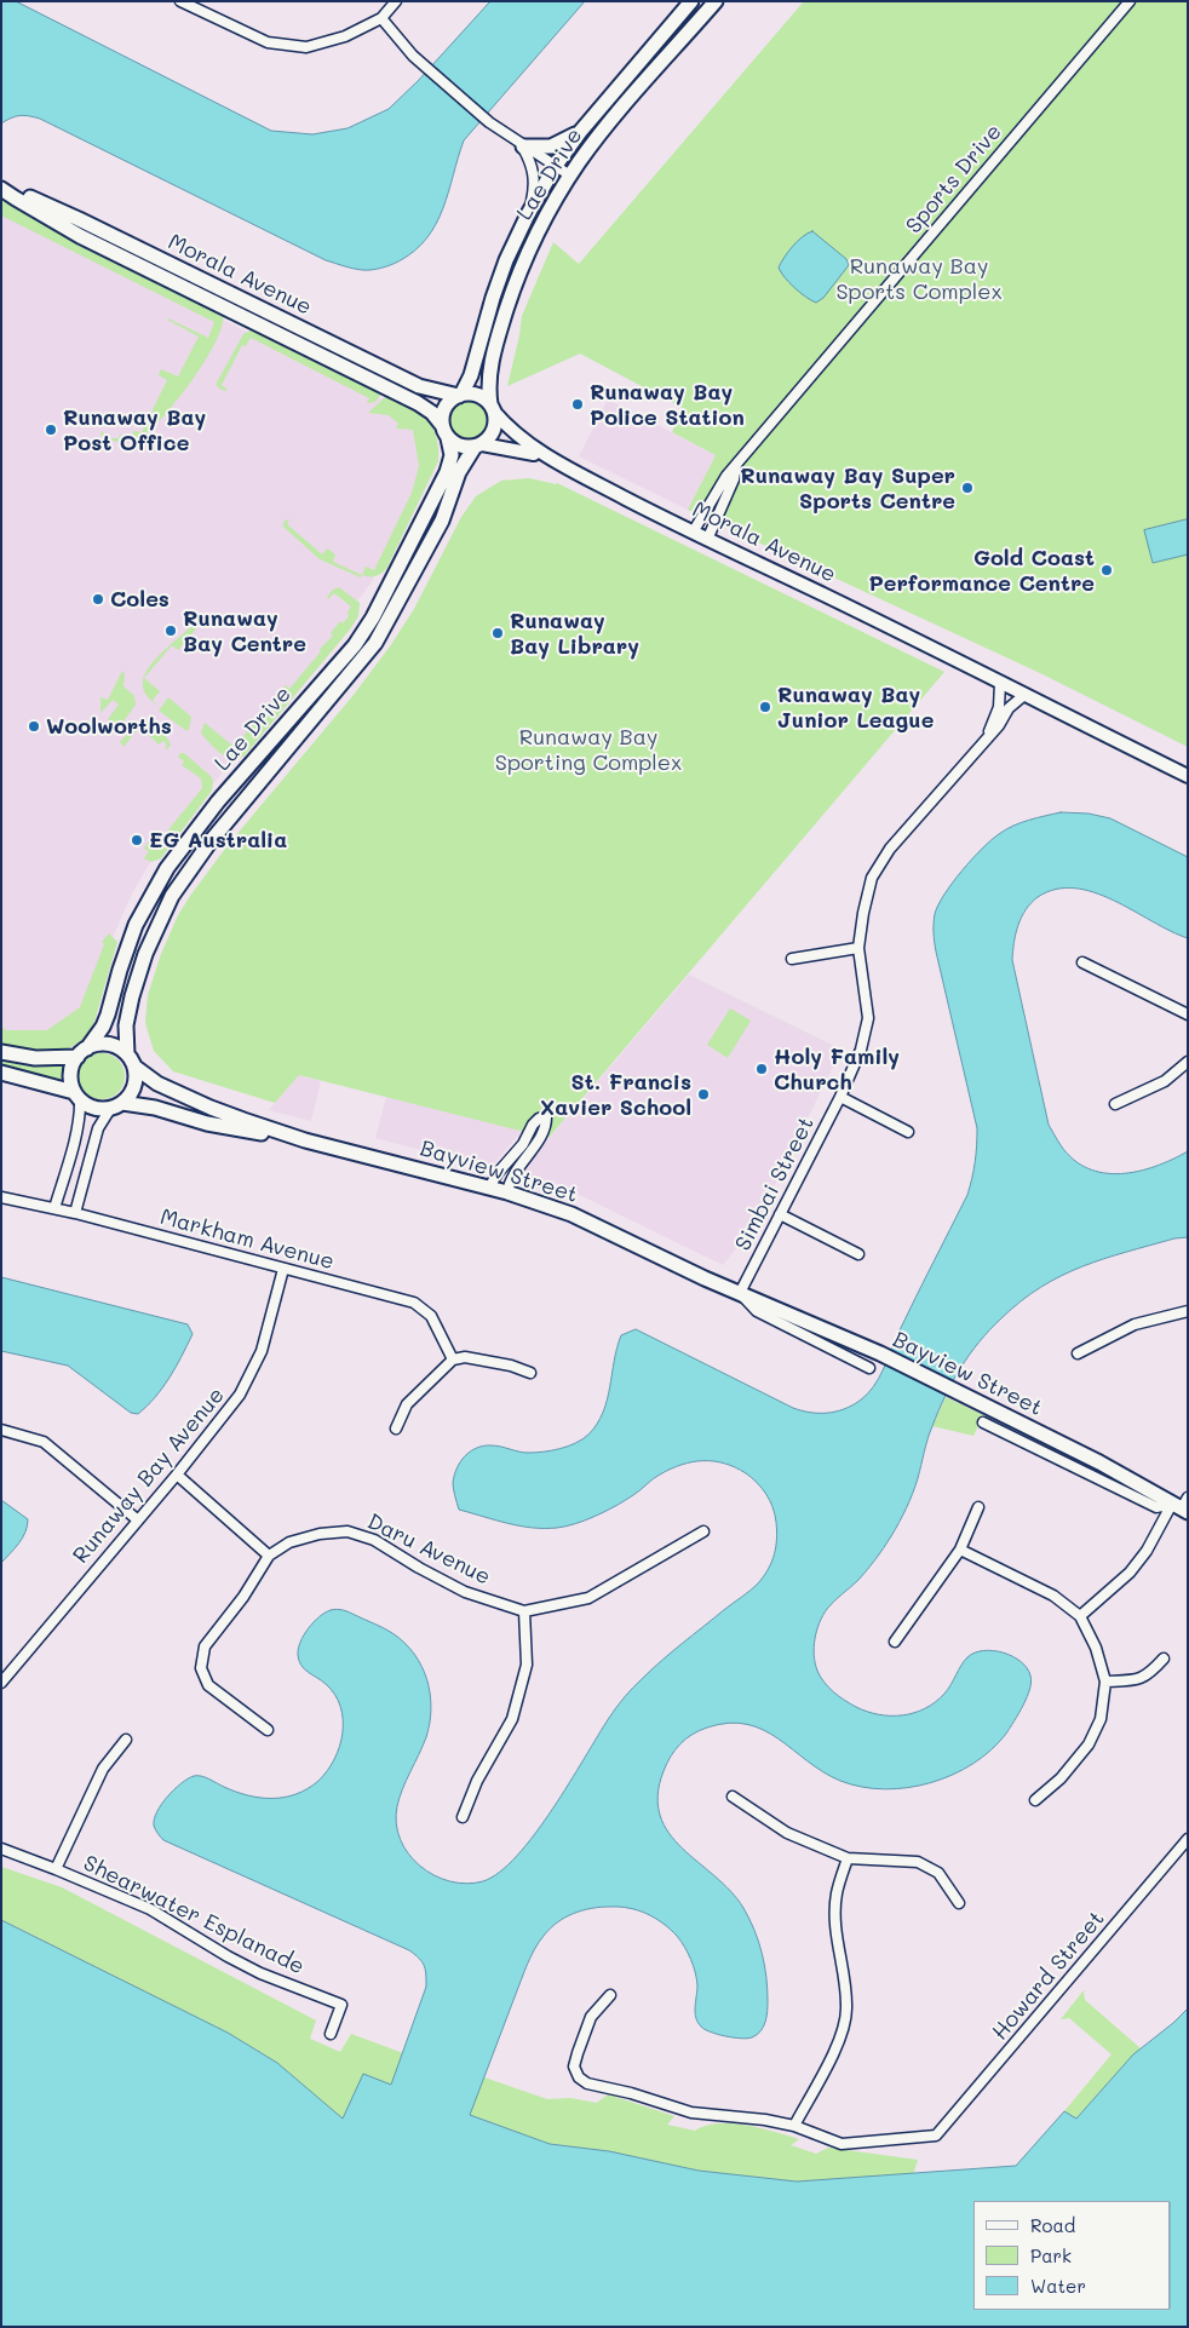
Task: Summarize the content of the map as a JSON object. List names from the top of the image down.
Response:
{
  "streets": {
    "main road": ["Lae Drive", "Morala Avenue", "Bayview Street"],
    "street": [
      "Sports Drive",
      "Simbai Street",
      "Markham Avenue",
      "Runaway Bay Avenue",
      "Daru Avenue",
      "Shearwater Esplanade",
      "Howard Street"
    ]
  },
  "crossings": [
    ["Lae Drive", "Morala Avenue"],
    ["Lae Drive", "Bayview Street"],
    ["Sports Drive", "Morala Avenue"],
    ["Morala Avenue", "Simbai Street"],
    ["Bayview Street", "Simbai Street"],
    ["Markham Avenue", "Runaway Bay Avenue"]
  ],
  "parks": ["Runaway Bay Sports Complex", "Runaway Bay Sporting Complex"],
  "places": [
    "Runaway Bay Police Station",
    "Runaway Bay Post Office",
    "Runaway Bay Super Sports Centre",
    "Gold Coast Performance Centre",
    "Coles",
    "Runaway Bay Centre",
    "Runaway Bay Library",
    "Runaway Bay Junior League",
    "Woolworths",
    "EG Australia",
    "Holy Family Church",
    "St. Francis Xavier School"
  ],
  "legend": ["Road", "Park", "Water"]
}
